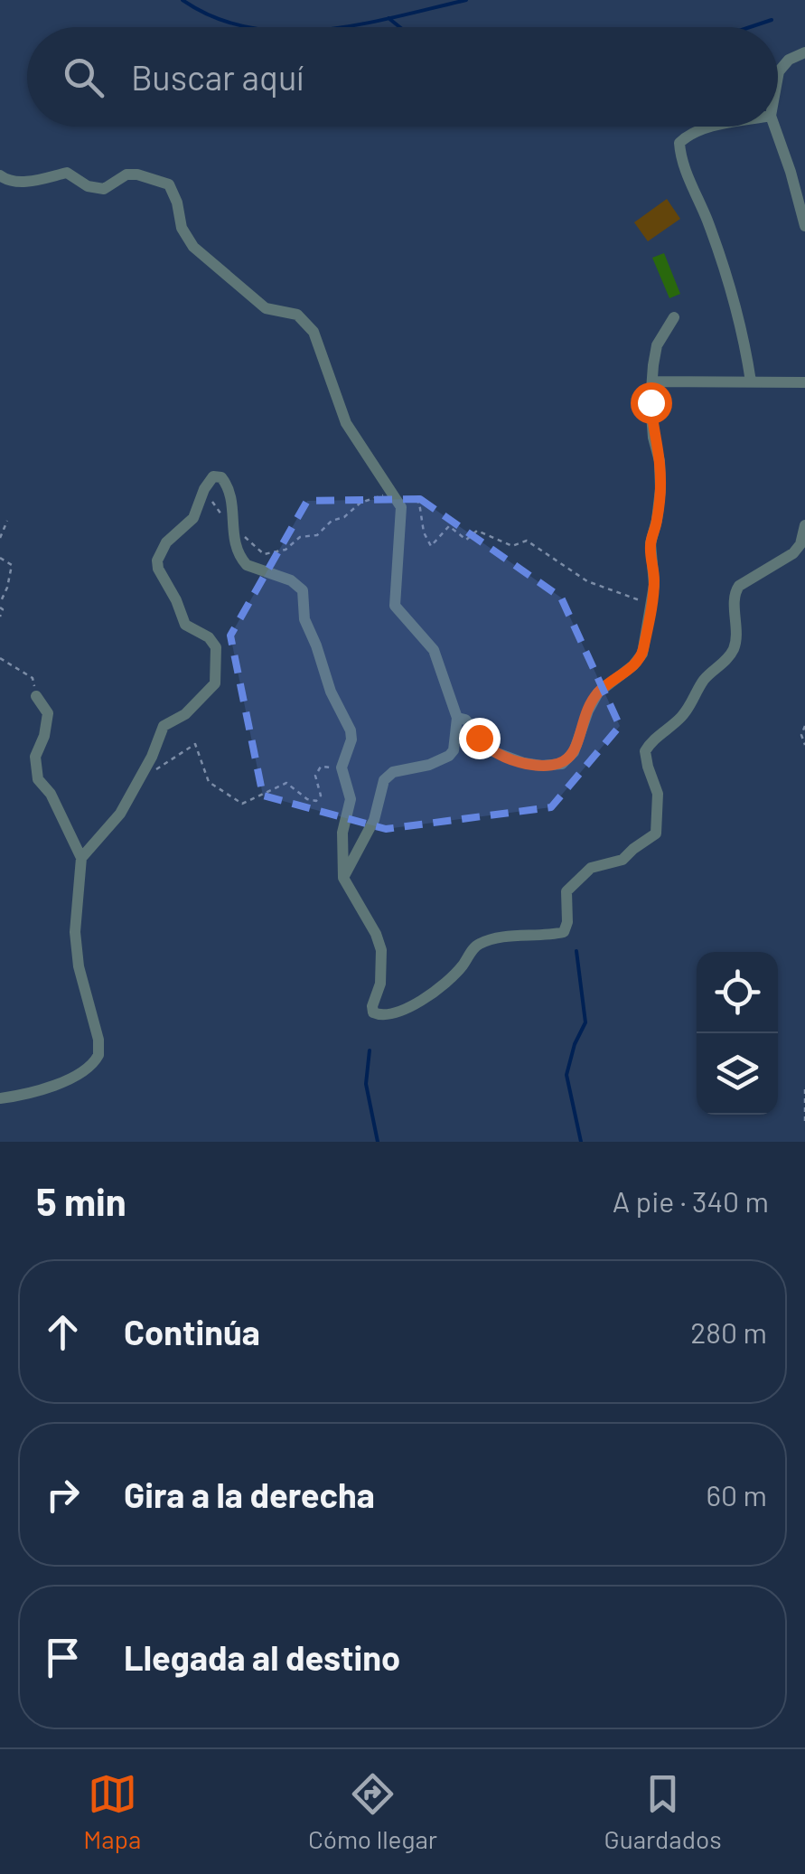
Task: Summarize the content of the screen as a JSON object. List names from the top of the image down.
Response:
{
  "page": {
    "search": "Buscar aquí",
    "heading": ["5 min", "A pie · 340 m"],
    "list": [
      ["Continúa", "280 m"],
      ["Gira a la derecha", "60 m"],
      "Llegada al destino"
    ],
    "nav": ["Mapa", "Cómo llegar", "Guardados"]
  }
}
